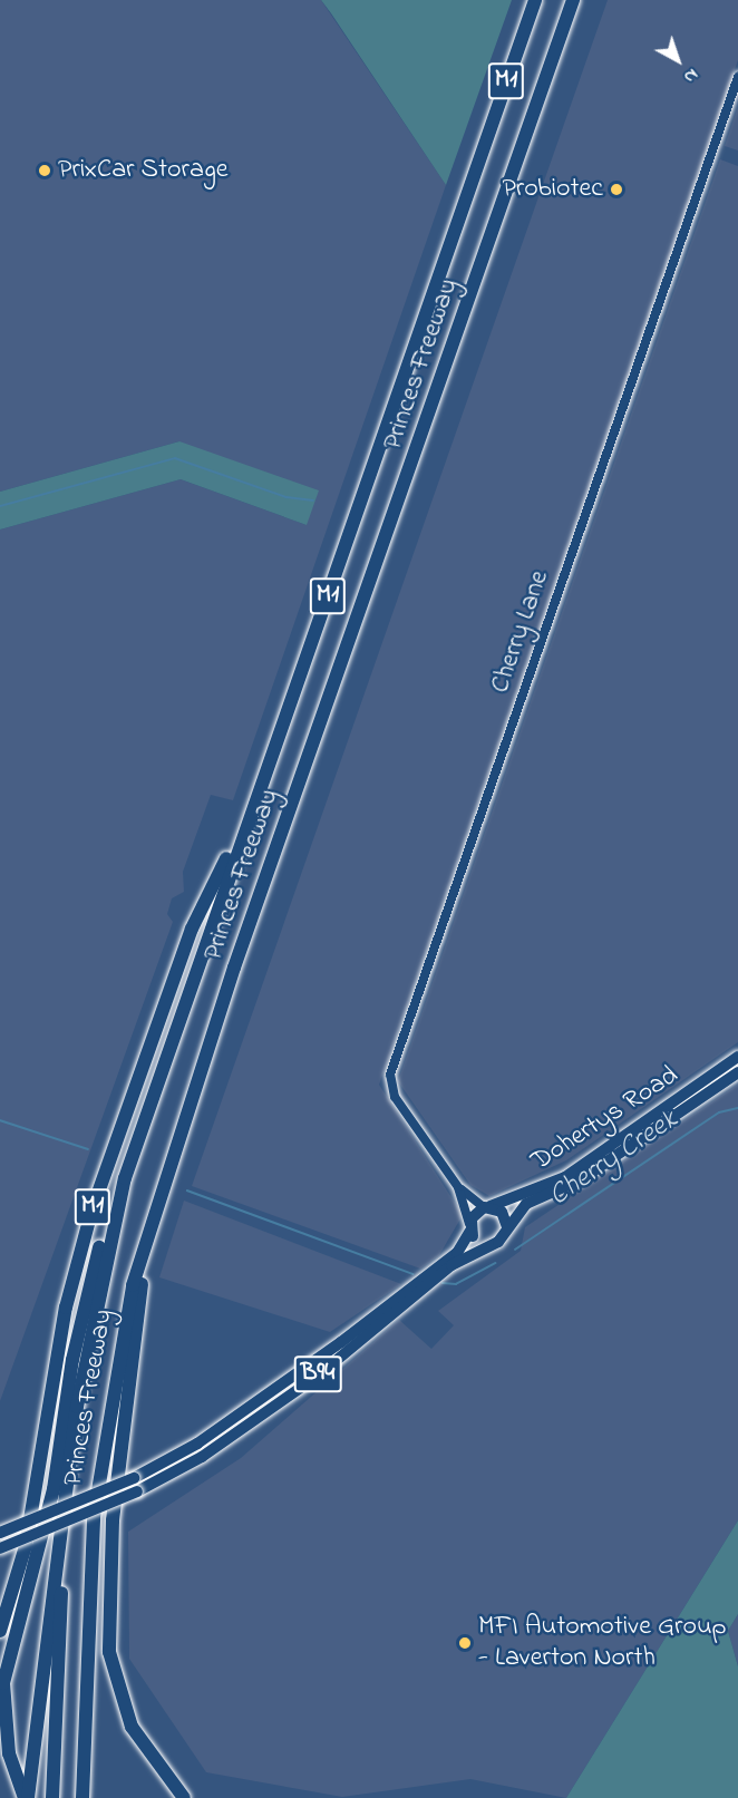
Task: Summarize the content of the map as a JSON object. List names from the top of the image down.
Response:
{
  "streets": {
    "highway": ["M1", "Princes Freeway"],
    "main road": ["Dohertys Road", "B94"],
    "street": ["Cherry Lane"]
  },
  "crossings": [
    ["M1", "Princes Freeway"],
    ["Cherry Lane", "Dohertys Road"],
    ["Cherry Lane", "B94"],
    ["Dohertys Road", "B94"]
  ],
  "water": ["Cherry Creek"],
  "places": ["PrixCar Storage", "Probiotec", "MFI Automotive Group - Laverton North"],
  "north": "bottom right"
}
